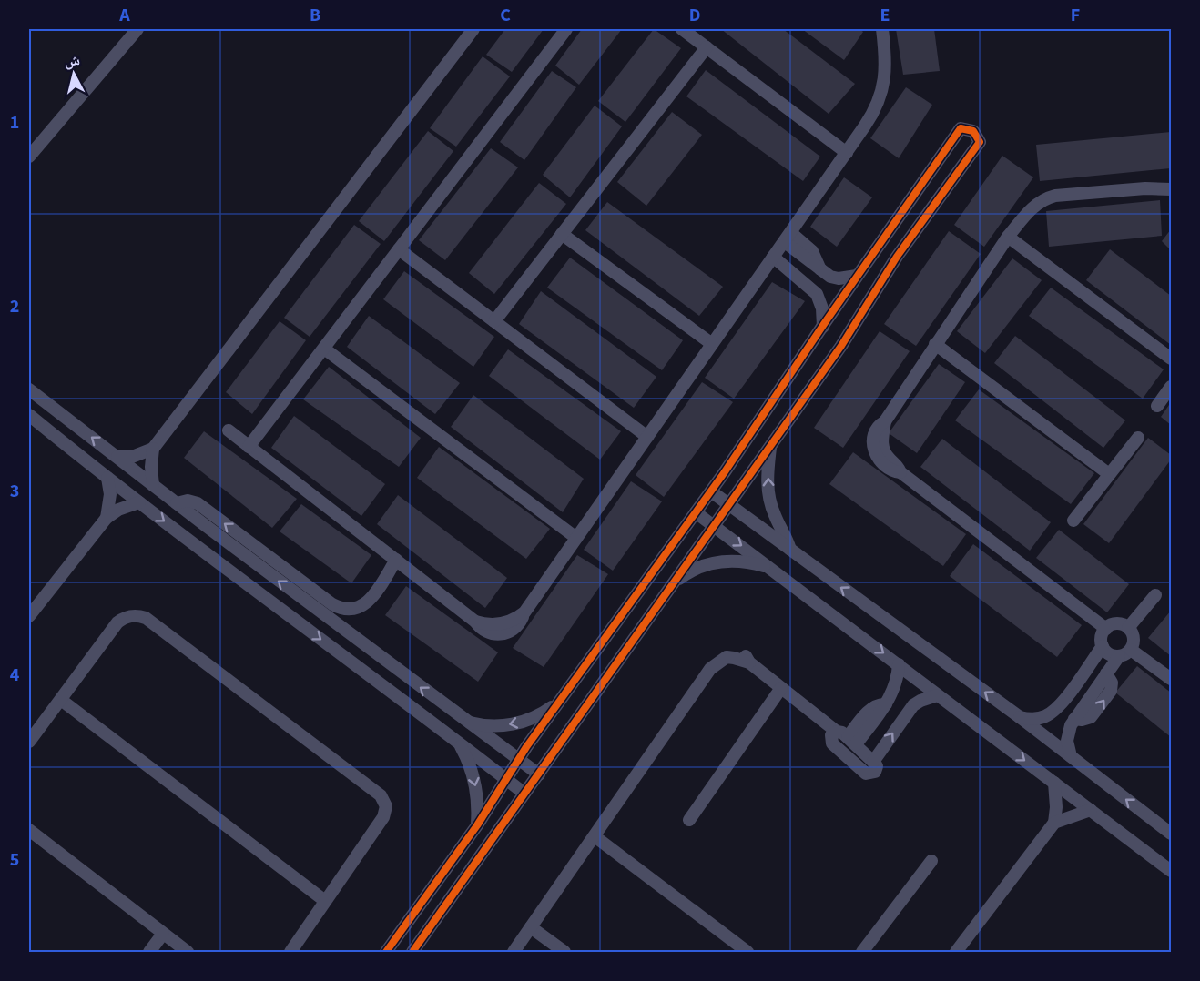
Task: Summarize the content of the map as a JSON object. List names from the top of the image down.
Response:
{
  "north": "top",
  "grid": {
    "columns": [
      "A",
      "B",
      "C",
      "D",
      "E",
      "F"
    ],
    "rows": [
      "1",
      "2",
      "3",
      "4",
      "5"
    ]
  }
}
